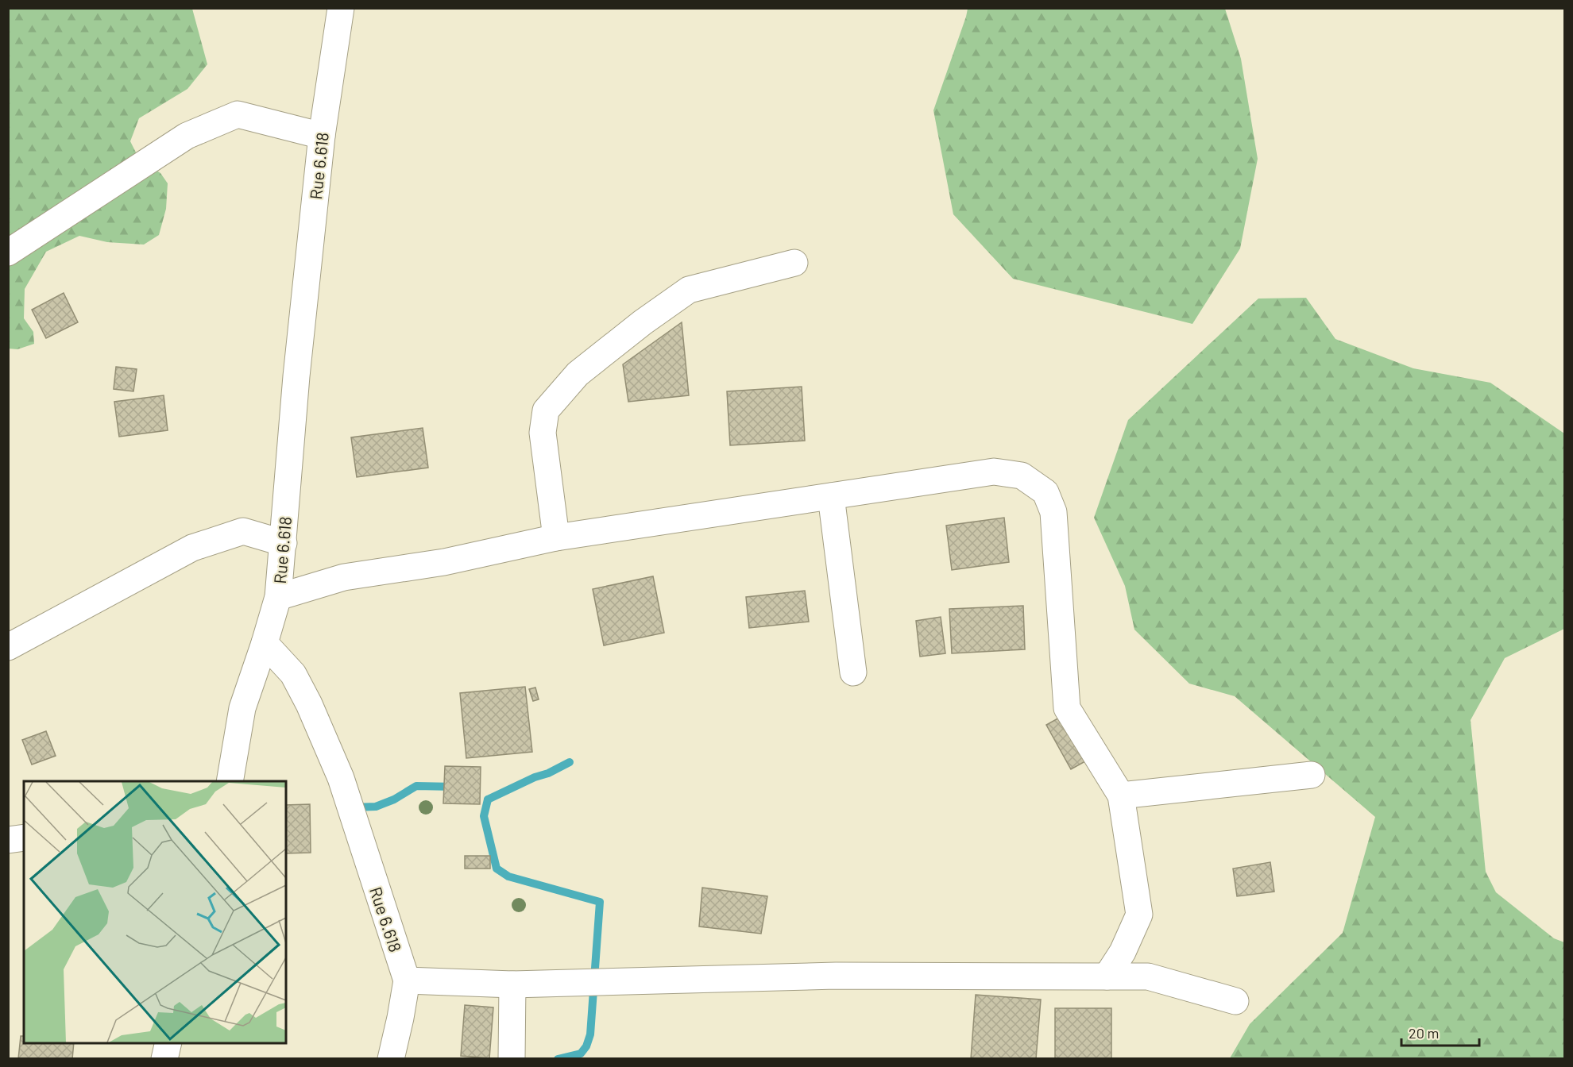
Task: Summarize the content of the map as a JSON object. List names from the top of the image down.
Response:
{
  "streets": {
    "street": ["Rue 6.618"]
  },
  "scale_bar": "20 m"
}
